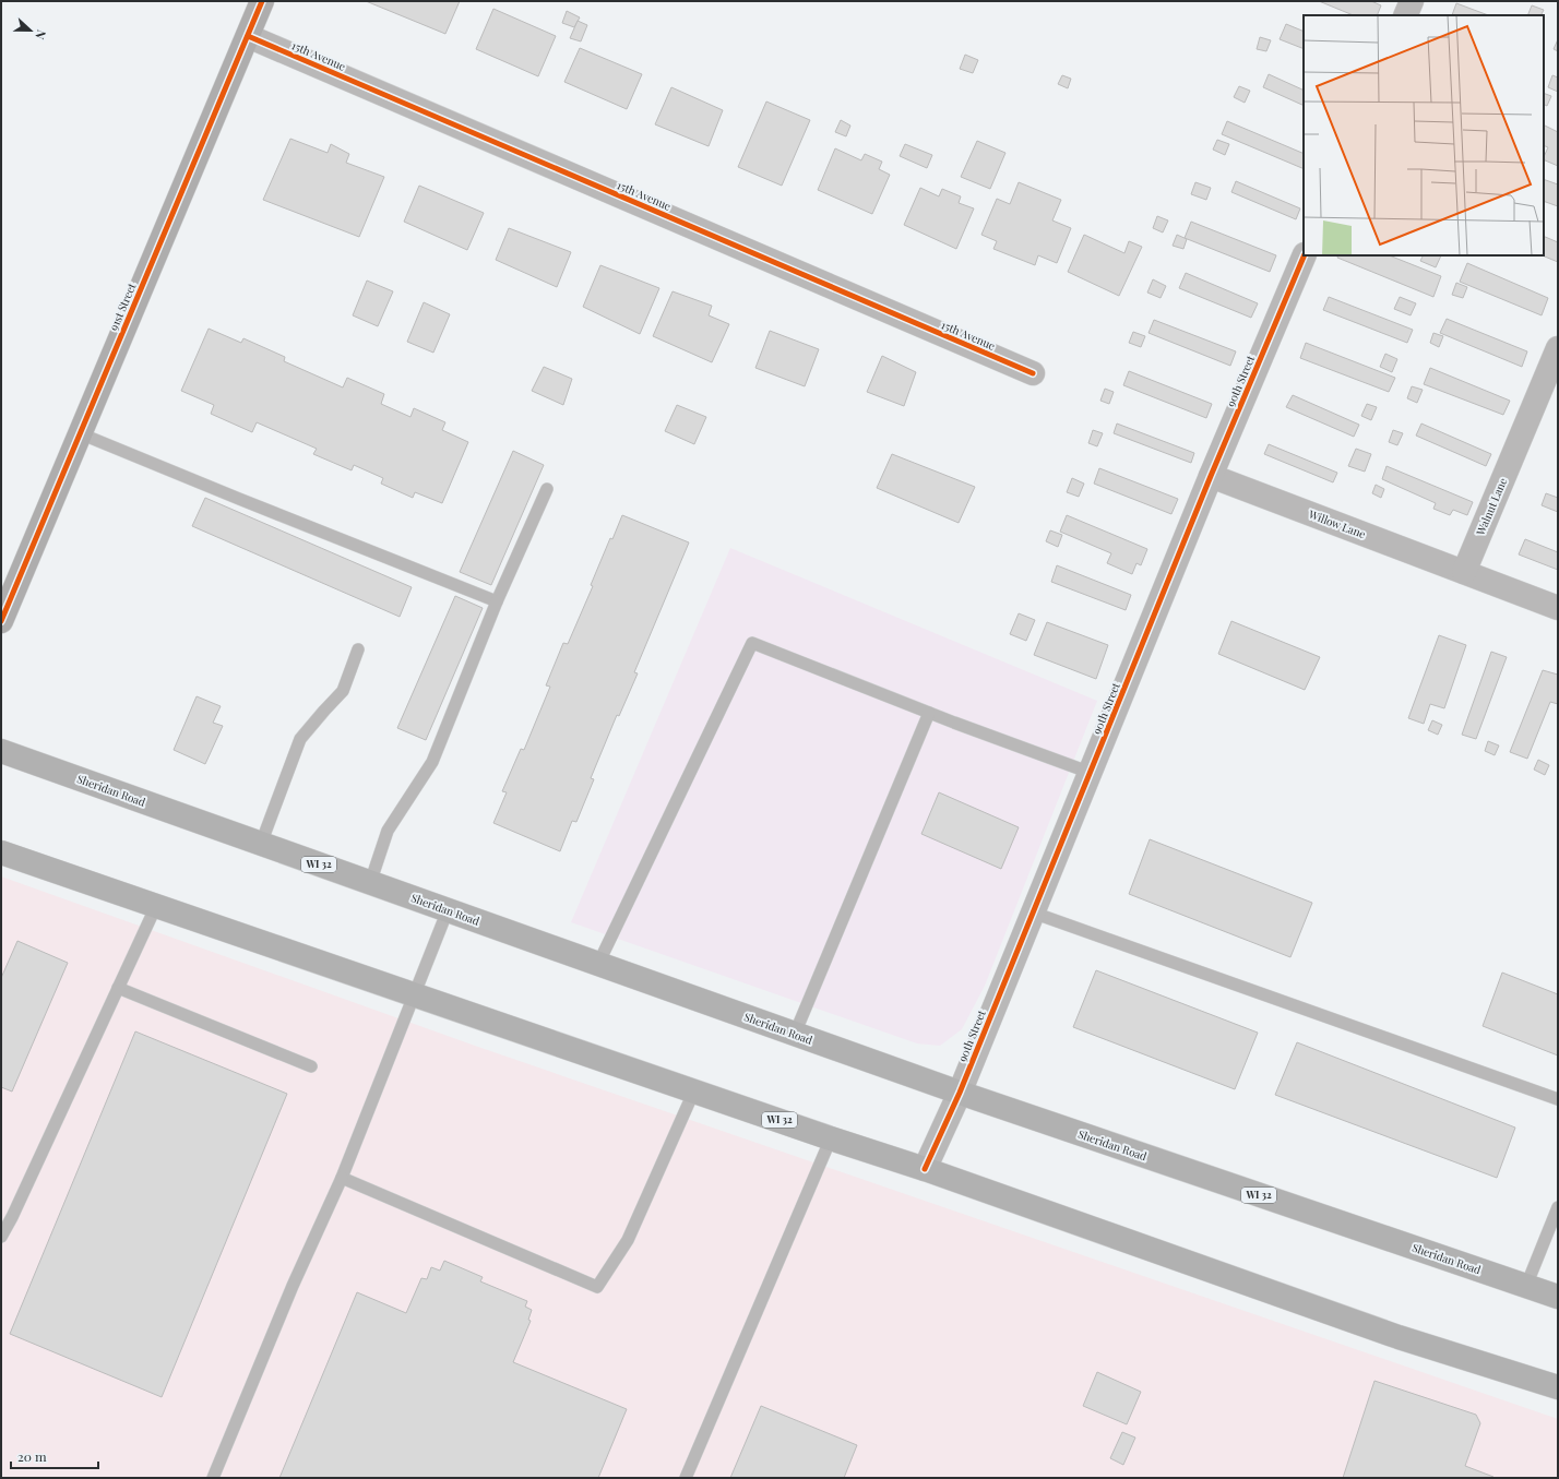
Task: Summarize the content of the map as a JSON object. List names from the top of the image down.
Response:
{
  "streets": {
    "main road": ["Sheridan Road", "WI 32"],
    "street": [
      "15th Avenue",
      "91st Street",
      "90th Street",
      "Walnut Lane",
      "Willow Lane"
    ]
  },
  "crossings": [
    ["15th Avenue", "91st Street"],
    ["90th Street", "Willow Lane"],
    ["90th Street", "Sheridan Road"],
    ["90th Street", "WI 32"],
    ["Walnut Lane", "Willow Lane"]
  ],
  "scale_bar": "20 m",
  "north": "right"
}
